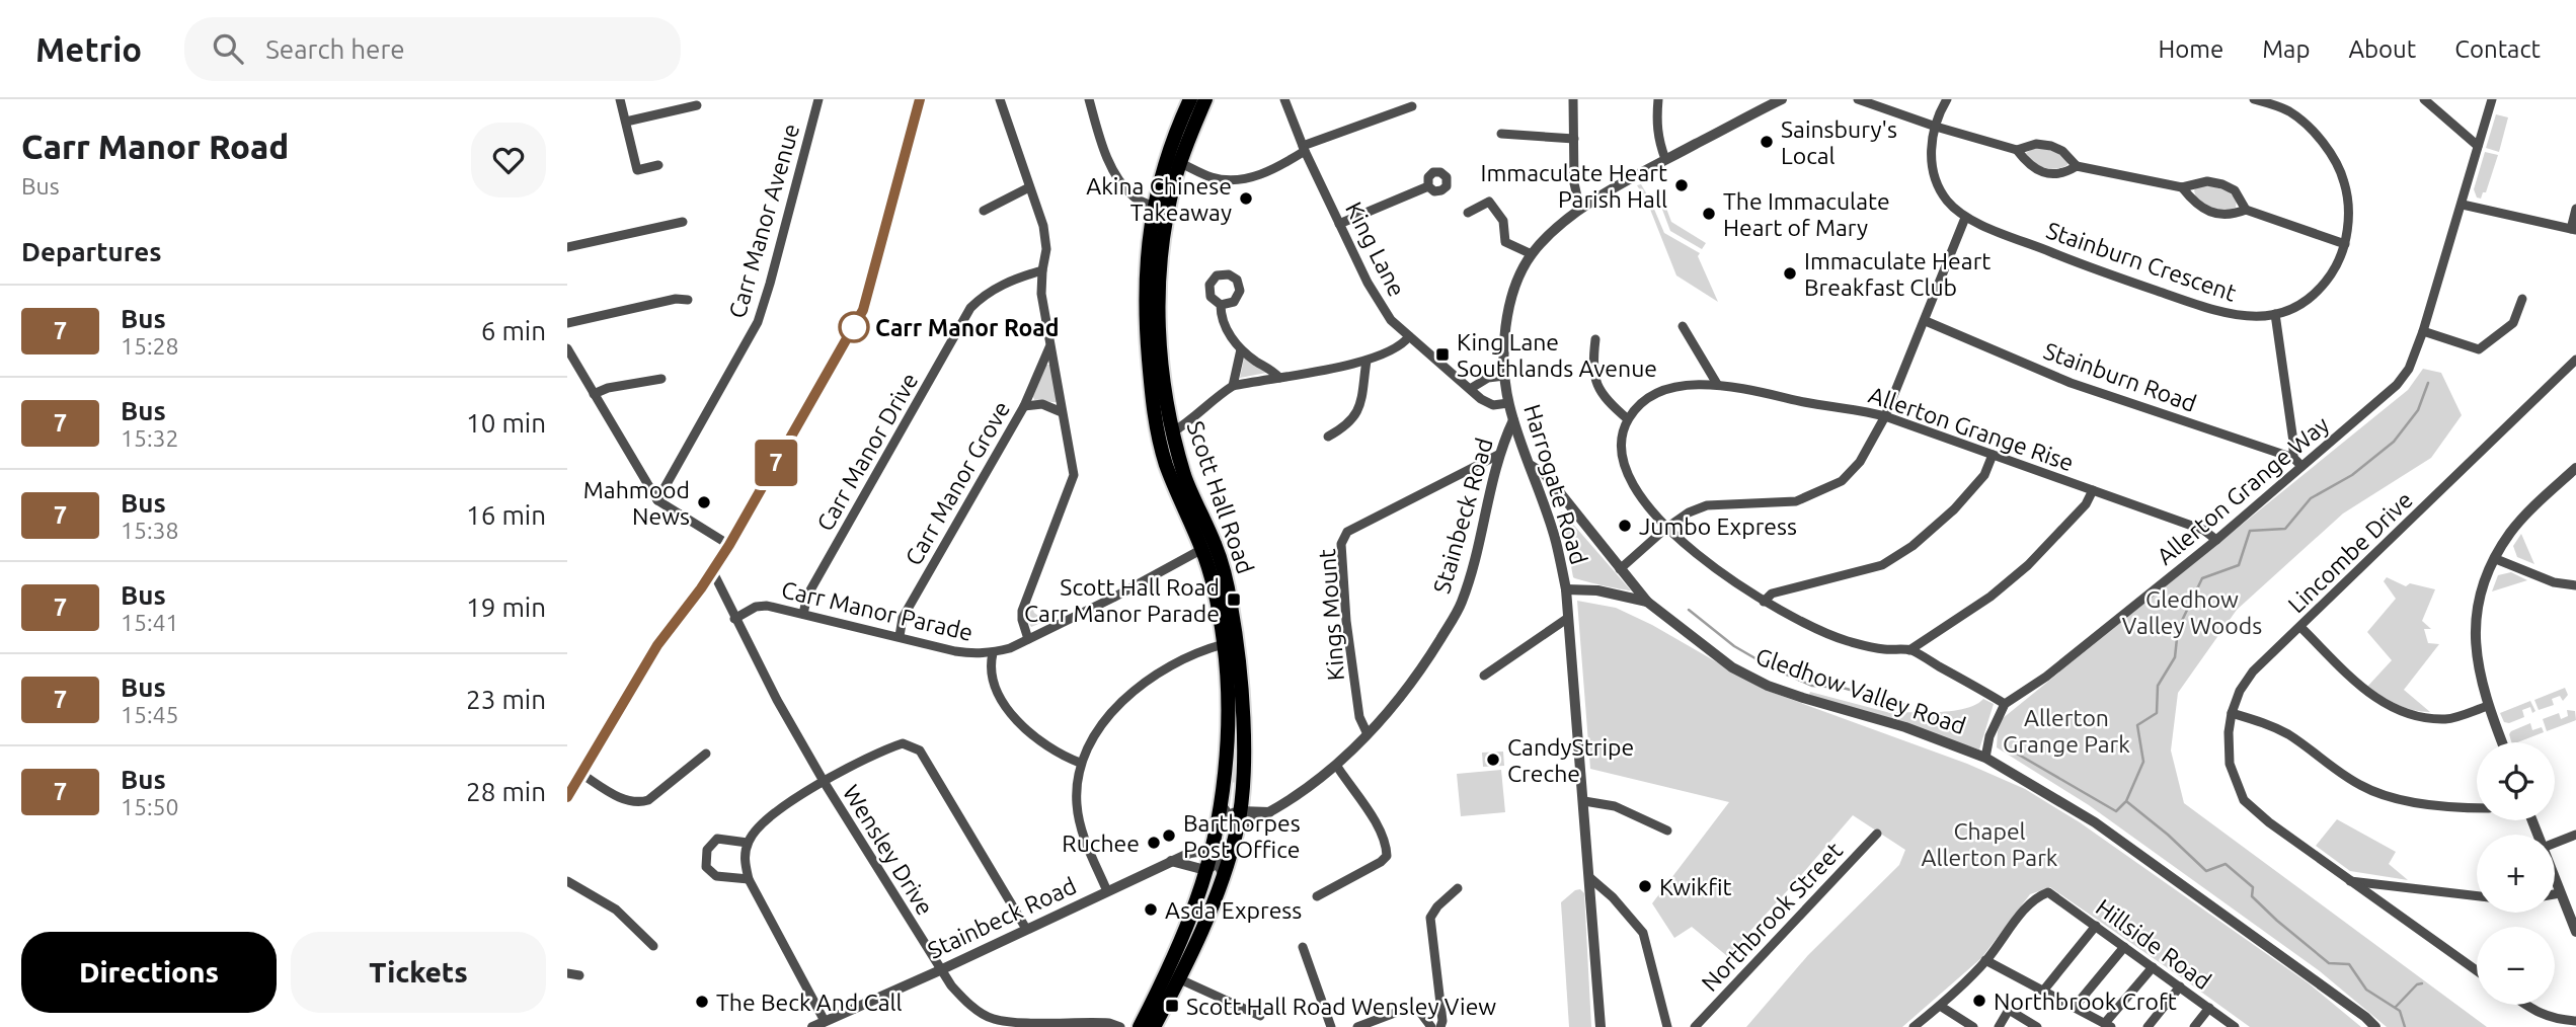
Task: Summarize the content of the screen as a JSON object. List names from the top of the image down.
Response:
{
  "streets": {
    "highway": ["Scott Hall Road"],
    "street": [
      "Carr Manor Avenue",
      "King Lane",
      "Stainburn Crescent",
      "Stainburn Road",
      "Allerton Grange Rise",
      "Carr Manor Drive",
      "Carr Manor Grove",
      "Harrogate Road",
      "Allerton Grange Way",
      "Stainbeck Road",
      "Lincombe Drive",
      "Carr Manor Parade",
      "Kings Mount",
      "Gledhow Valley Road",
      "Wensley Drive",
      "Northbrook Street",
      "Hillside Road"
    ]
  },
  "crossings": [
    ["King Lane", "Harrogate Road"],
    ["Stainburn Road", "Allerton Grange Way"],
    ["Allerton Grange Rise", "Allerton Grange Way"],
    ["Carr Manor Drive", "Carr Manor Parade"],
    ["Carr Manor Grove", "Carr Manor Parade"],
    ["Harrogate Road", "Stainbeck Road"],
    ["Harrogate Road", "Gledhow Valley Road"],
    ["Scott Hall Road", "Stainbeck Road"],
    ["Scott Hall Road", "Carr Manor Parade"],
    ["Stainbeck Road", "Kings Mount"],
    ["Stainbeck Road", "Wensley Drive"],
    ["Carr Manor Parade", "Wensley Drive"]
  ],
  "parks": ["Gledhow Valley Woods", "Allerton Grange Park", "Chapel Allerton Park"],
  "places": {
    "other": [
      "Sainsbury's Local",
      "Immaculate Heart Parish Hall",
      "Akina Chinese Takeaway",
      "The Immaculate Heart of Mary",
      "Immaculate Heart Breakfast Club",
      "Carr Manor Road",
      "Mahmood News",
      "Jumbo Express",
      "CandyStripe Creche",
      "Barthorpes Post Office",
      "Ruchee",
      "Kwikfit",
      "Asda Express",
      "Northbrook Croft",
      "The Beck And Call"
    ],
    "transit": ["King Lane Southlands Avenue", "Scott Hall Road Carr Manor Parade", "Scott Hall Road Wensley View"]
  },
  "lines": ["bus line 7"],
  "page": {
    "header": "Metrio",
    "search": "Search here",
    "nav": [
      "Home",
      "Map",
      "About",
      "Contact"
    ],
    "heading": [
      ["Carr Manor Road", "Bus"],
      "Departures"
    ],
    "on_map": "7",
    "list": [
      {
        "mark": "7",
        "name": "Bus",
        "note": "15:28",
        "value": "6 min"
      },
      {
        "mark": "7",
        "name": "Bus",
        "note": "15:32",
        "value": "10 min"
      },
      {
        "mark": "7",
        "name": "Bus",
        "note": "15:38",
        "value": "16 min"
      },
      {
        "mark": "7",
        "name": "Bus",
        "note": "15:41",
        "value": "19 min"
      },
      {
        "mark": "7",
        "name": "Bus",
        "note": "15:45",
        "value": "23 min"
      },
      {
        "mark": "7",
        "name": "Bus",
        "note": "15:50",
        "value": "28 min"
      }
    ],
    "map_buttons": ["+", "−"],
    "buttons": ["Directions", "Tickets"]
  }
}
